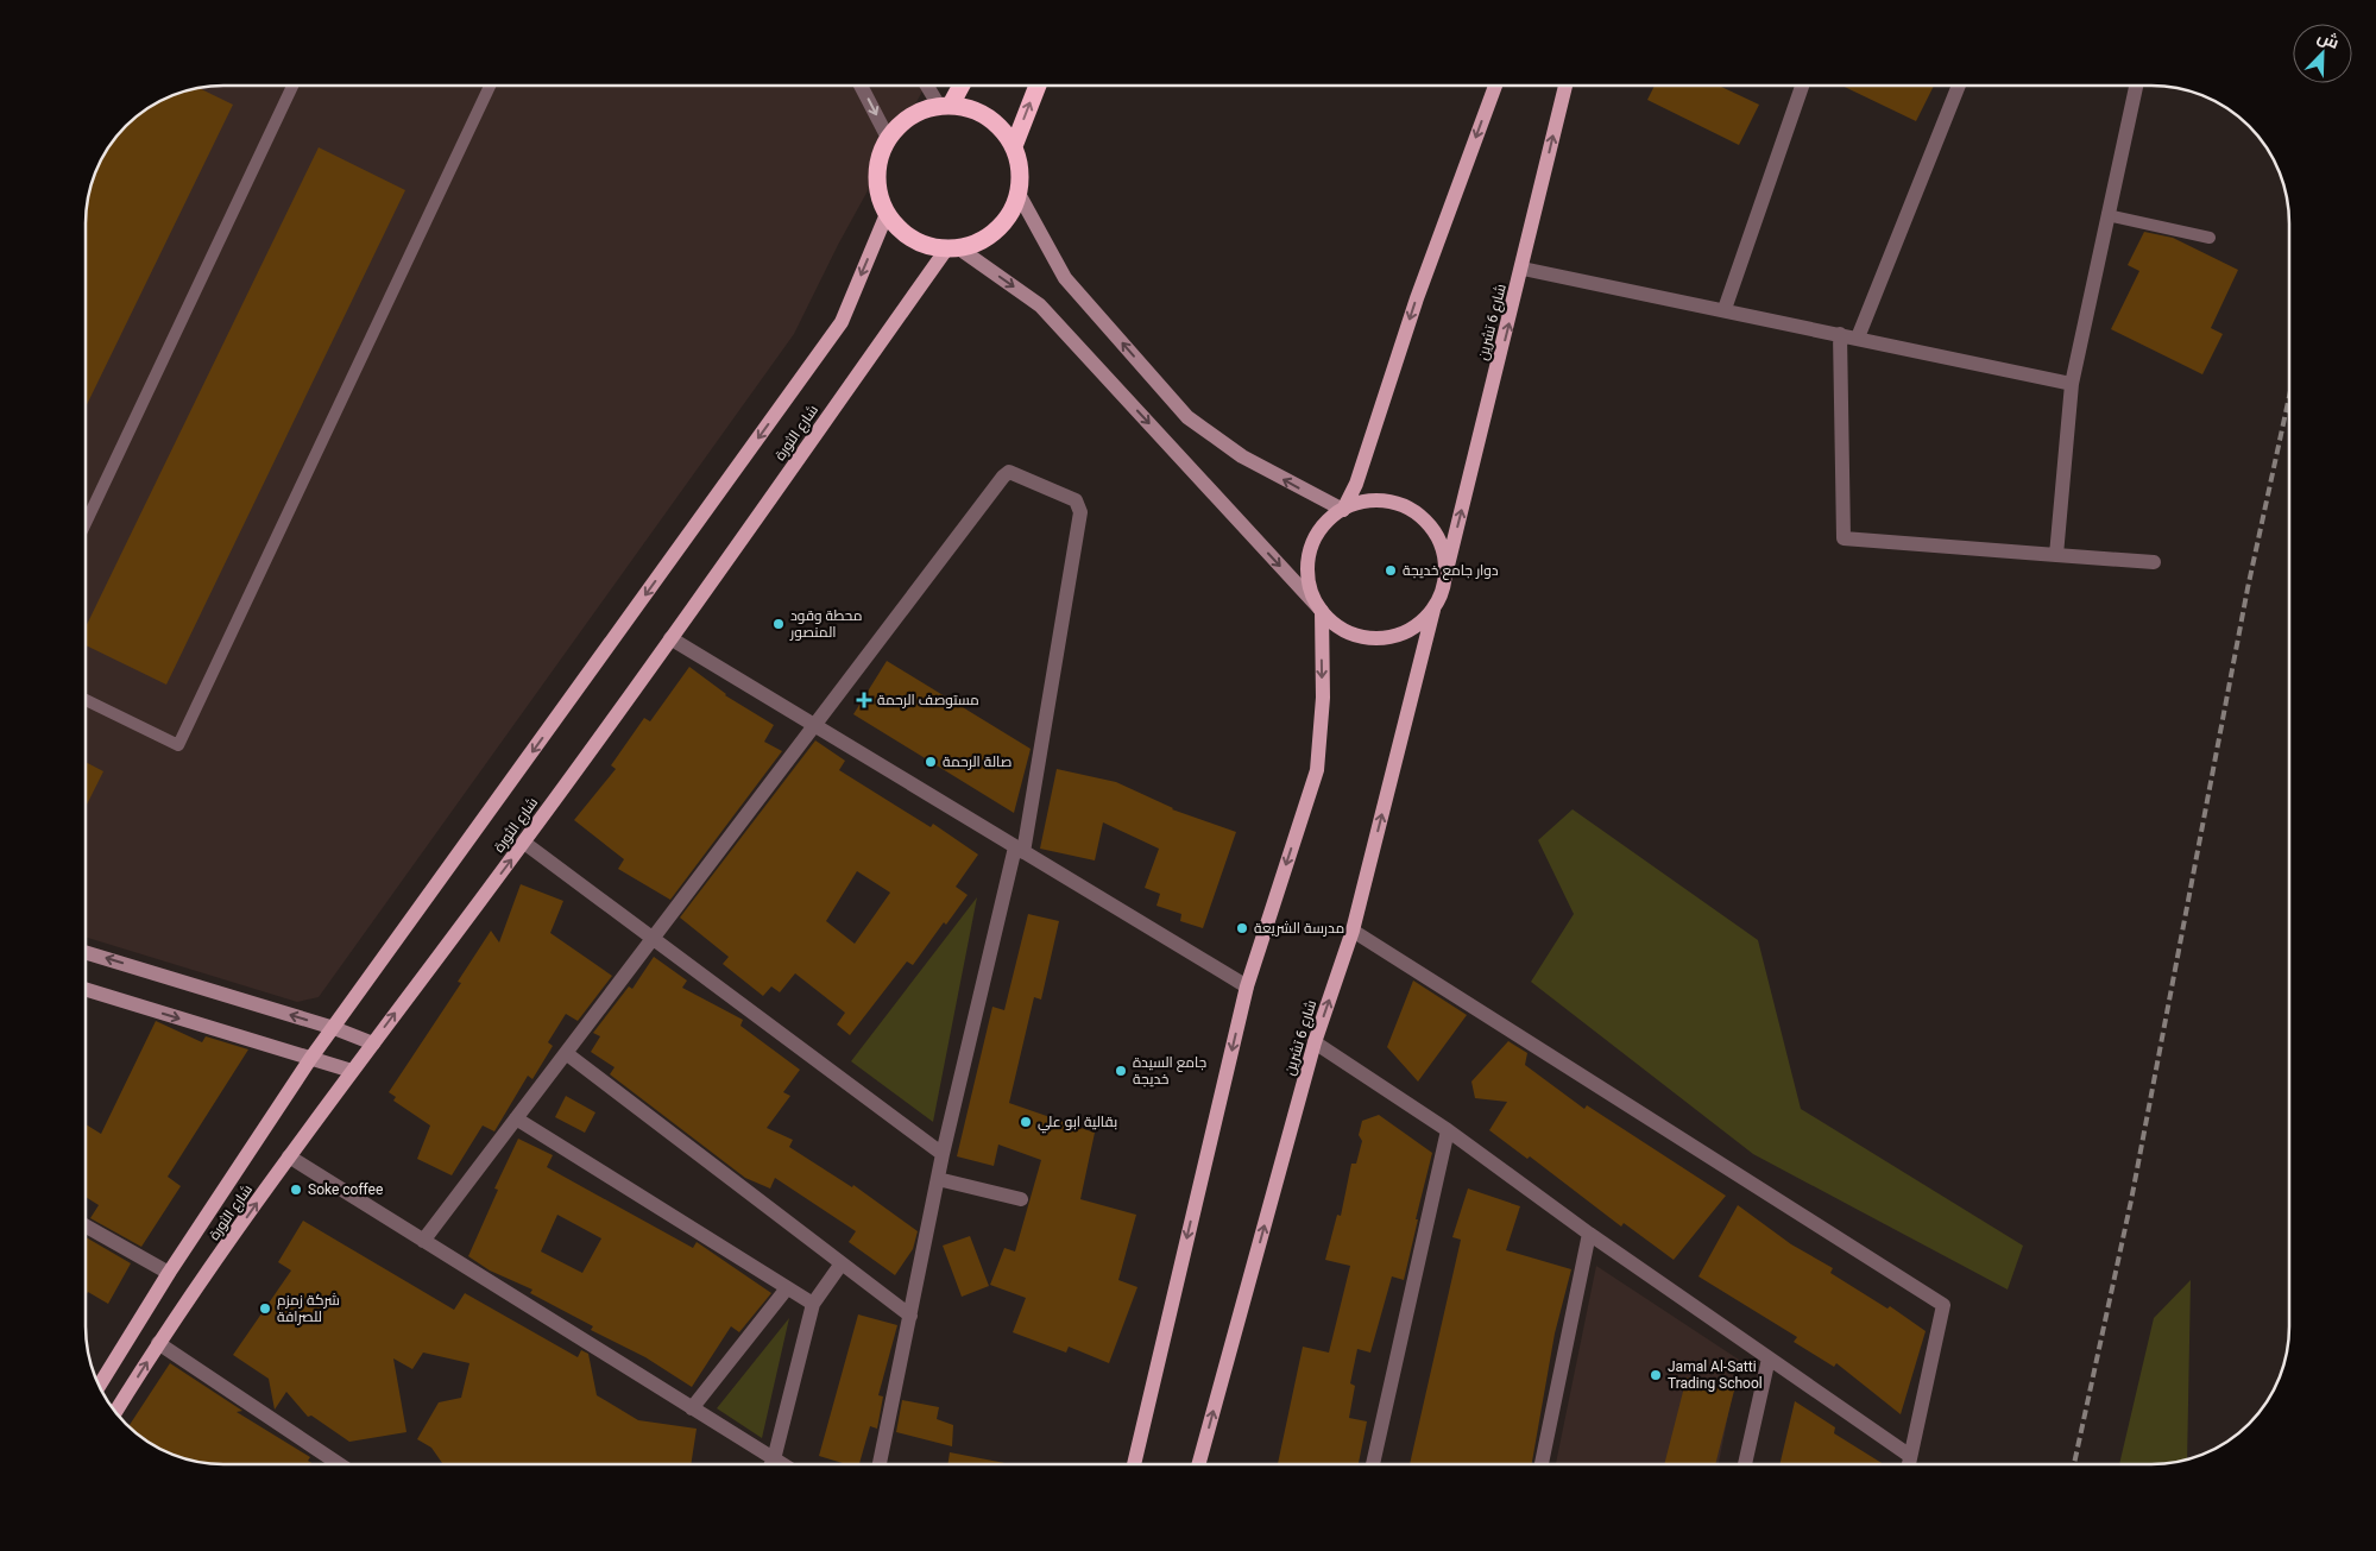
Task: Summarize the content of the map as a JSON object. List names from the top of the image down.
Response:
{
  "streets": {
    "main road": ["شارع 6 تشرين", "شارع الثورة"]
  },
  "places": {
    "other": [
      "دوار جامع خديجة",
      "محطة وقود المنصور",
      "صالة الرحمة",
      "مدرسة الشريعة",
      "جامع السيدة خديجة",
      "بقالية ابو علي",
      "Soke coffee",
      "شركة زمزم للصرافة",
      "Jamal Al-Satti Trading School"
    ],
    "health": ["مستوصف الرحمة"]
  },
  "north": "top right"
}
